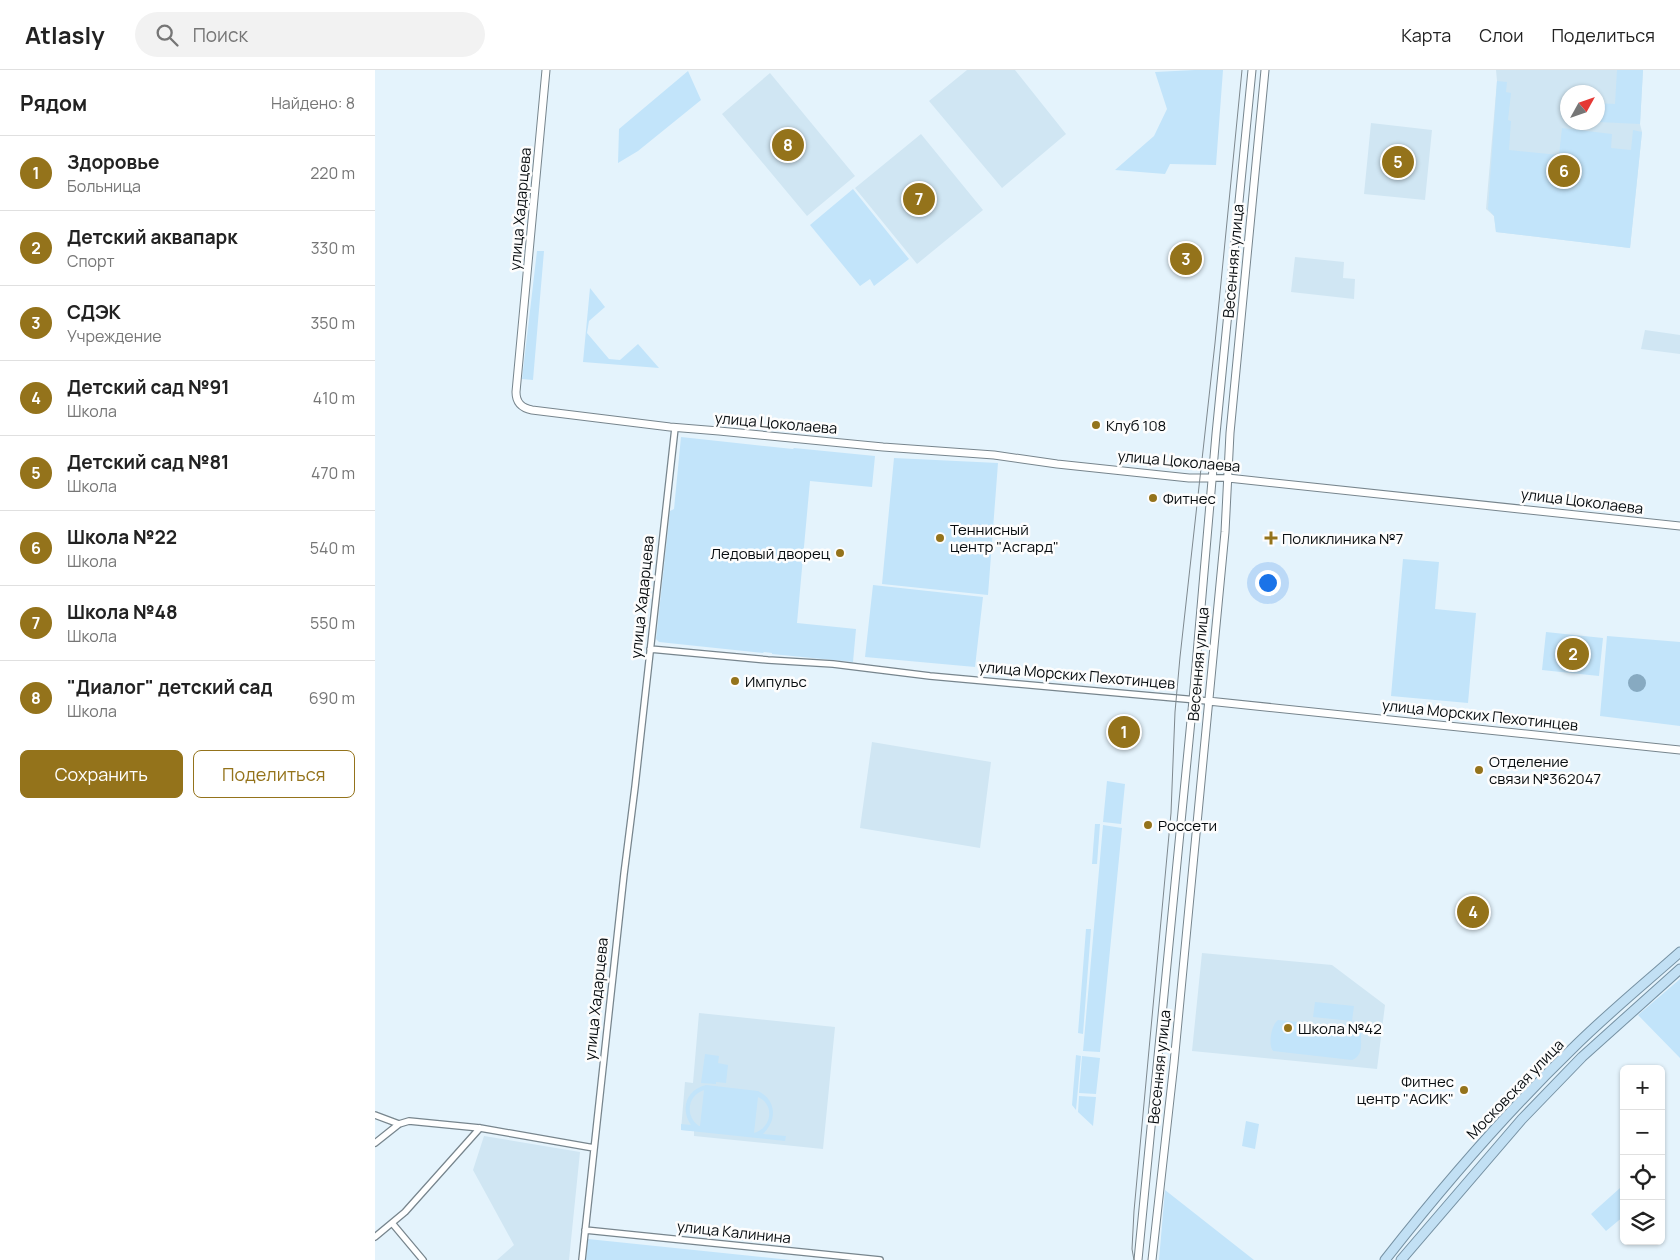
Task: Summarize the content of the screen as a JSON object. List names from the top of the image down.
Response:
{
  "streets": {
    "highway": ["Московская улица"],
    "street": [
      "улица Хадарцева",
      "Весенняя улица",
      "улица Цоколаева",
      "улица Морских Пехотинцев",
      "улица Калинина"
    ]
  },
  "crossings": [
    ["улица Хадарцева", "улица Цоколаева"],
    ["улица Хадарцева", "улица Морских Пехотинцев"],
    ["улица Хадарцева", "улица Калинина"],
    ["Весенняя улица", "улица Цоколаева"],
    ["Весенняя улица", "улица Морских Пехотинцев"]
  ],
  "places": {
    "other": [
      "Клуб 108",
      "Фитнес",
      "Теннисный центр \"Асгард\"",
      "Ледовый дворец",
      "Импульс",
      "Отделение связи №362047",
      "Россети",
      "Школа №42",
      "Фитнес центр \"АСИК\""
    ],
    "health": ["Поликлиника №7"]
  },
  "north": "top right",
  "page": {
    "header": "Atlasly",
    "search": "Поиск",
    "nav": ["Карта", "Слои", "Поделиться"],
    "heading": ["Рядом", "Найдено: 8"],
    "pins": [
      "8",
      "5",
      "6",
      "7",
      "3",
      "2",
      "1",
      "4"
    ],
    "list": [
      {
        "mark": "1",
        "name": "Здоровье",
        "note": "Больница",
        "value": "220 m"
      },
      {
        "mark": "2",
        "name": "Детский аквапарк",
        "note": "Спорт",
        "value": "330 m"
      },
      {
        "mark": "3",
        "name": "СДЭК",
        "note": "Учреждение",
        "value": "350 m"
      },
      {
        "mark": "4",
        "name": "Детский сад №91",
        "note": "Школа",
        "value": "410 m"
      },
      {
        "mark": "5",
        "name": "Детский сад №81",
        "note": "Школа",
        "value": "470 m"
      },
      {
        "mark": "6",
        "name": "Школа №22",
        "note": "Школа",
        "value": "540 m"
      },
      {
        "mark": "7",
        "name": "Школа №48",
        "note": "Школа",
        "value": "550 m"
      },
      {
        "mark": "8",
        "name": "\"Диалог\" детский сад",
        "note": "Школа",
        "value": "690 m"
      }
    ],
    "buttons": ["Сохранить", "Поделиться"],
    "map_buttons": ["+", "−"]
  }
}
